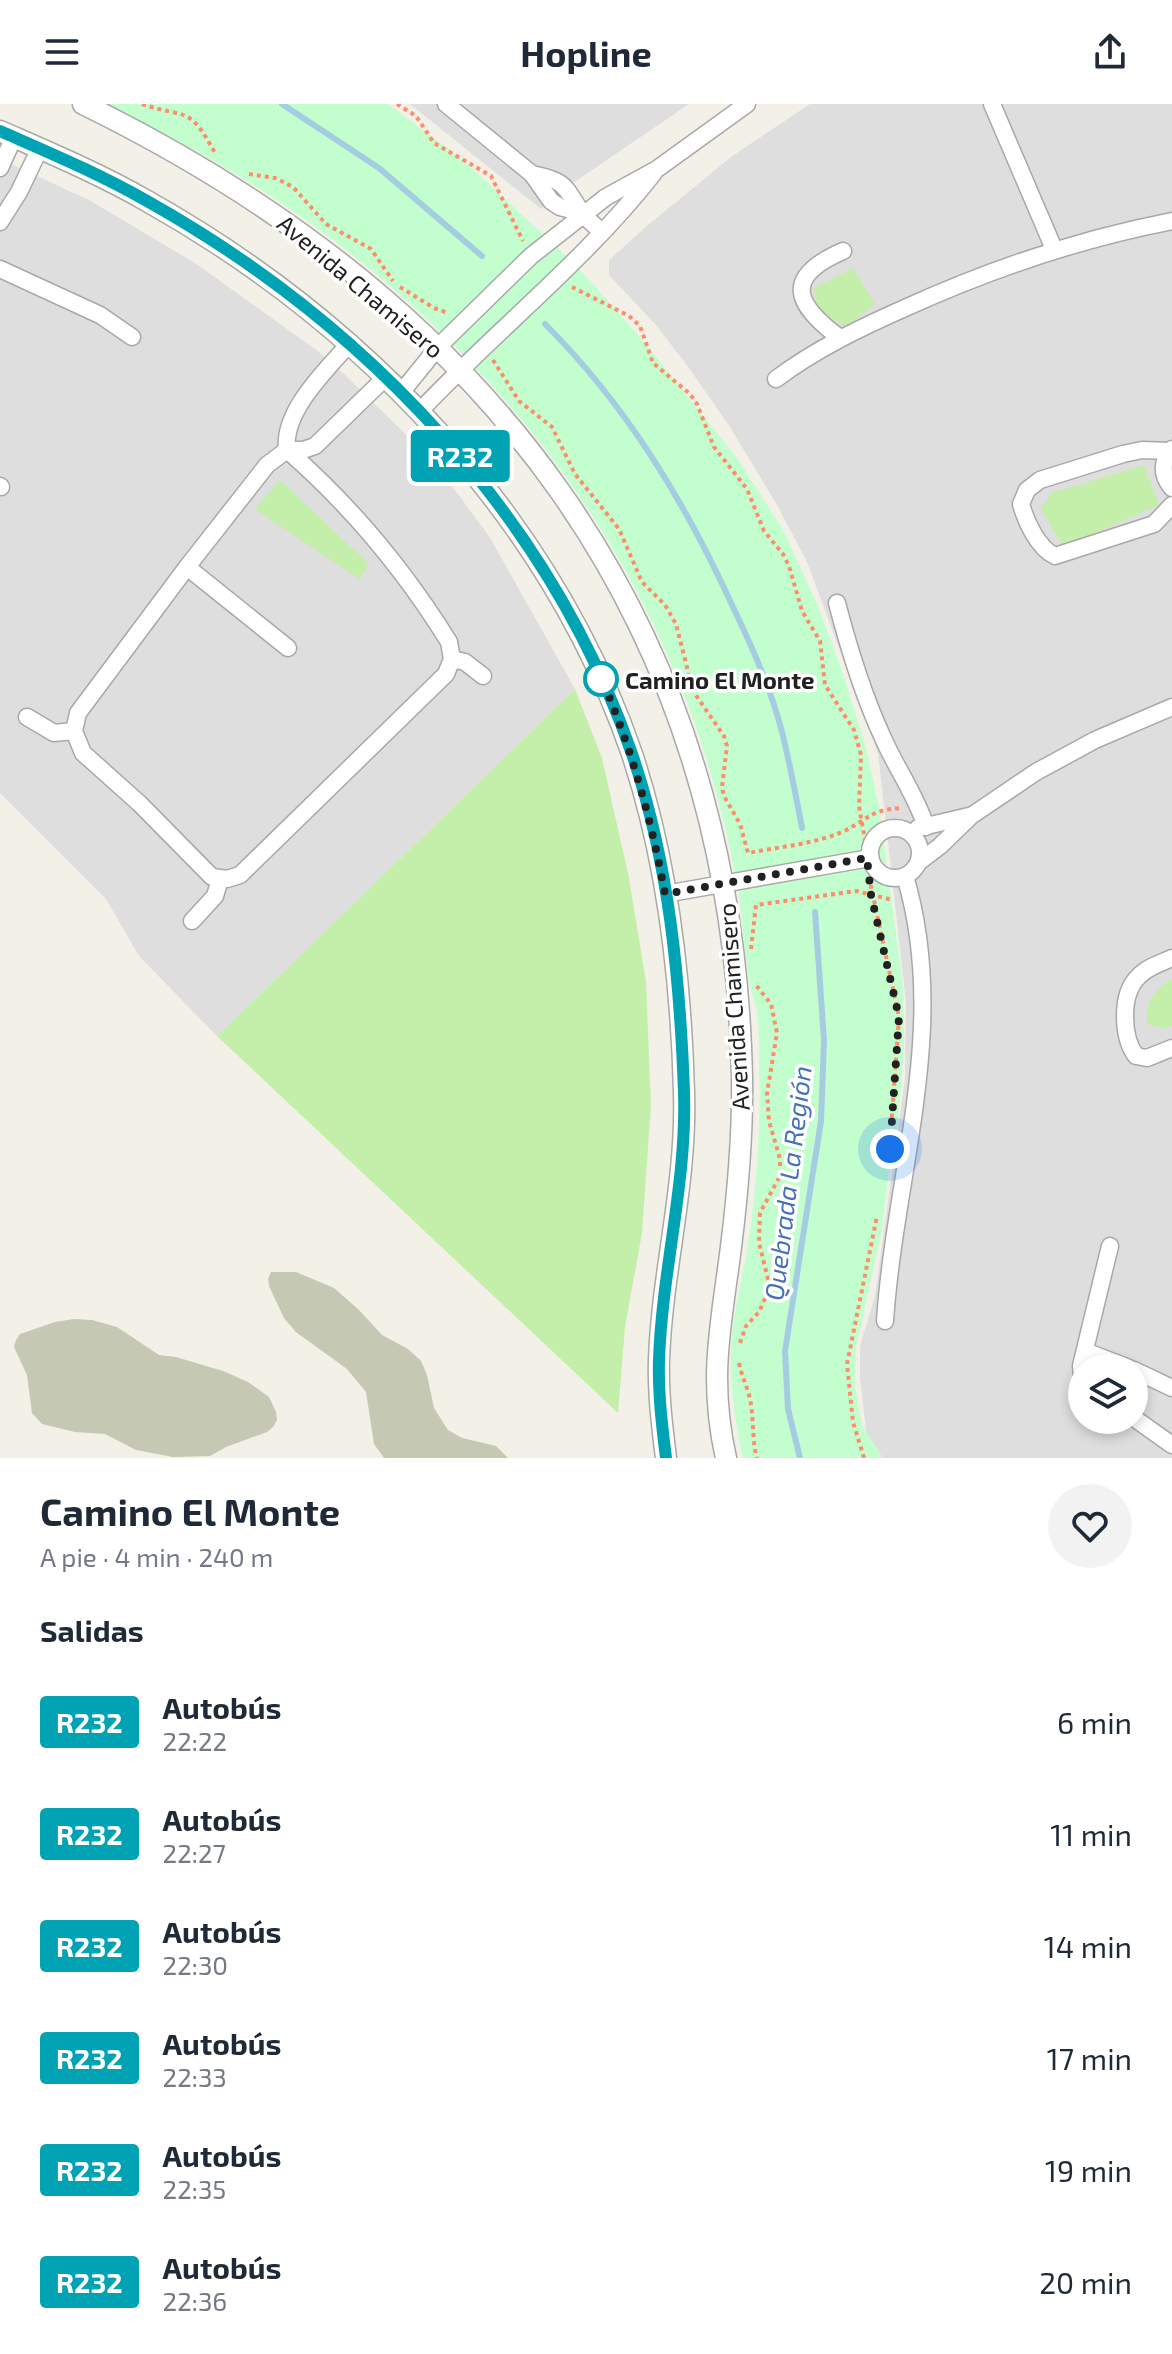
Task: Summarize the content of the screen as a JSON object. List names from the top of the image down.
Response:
{
  "streets": {
    "street": ["Avenida Chamisero"]
  },
  "water": ["Quebrada La Región"],
  "places": ["Camino El Monte"],
  "lines": ["bus line R232"],
  "page": {
    "header": "Hopline",
    "on_map": "R232",
    "heading": [
      ["Camino El Monte", "A pie · 4 min · 240 m"],
      "Salidas"
    ],
    "list": [
      {
        "mark": "R232",
        "name": "Autobús",
        "note": "22:22",
        "value": "6 min"
      },
      {
        "mark": "R232",
        "name": "Autobús",
        "note": "22:27",
        "value": "11 min"
      },
      {
        "mark": "R232",
        "name": "Autobús",
        "note": "22:30",
        "value": "14 min"
      },
      {
        "mark": "R232",
        "name": "Autobús",
        "note": "22:33",
        "value": "17 min"
      },
      {
        "mark": "R232",
        "name": "Autobús",
        "note": "22:35",
        "value": "19 min"
      },
      {
        "mark": "R232",
        "name": "Autobús",
        "note": "22:36",
        "value": "20 min"
      }
    ]
  }
}
